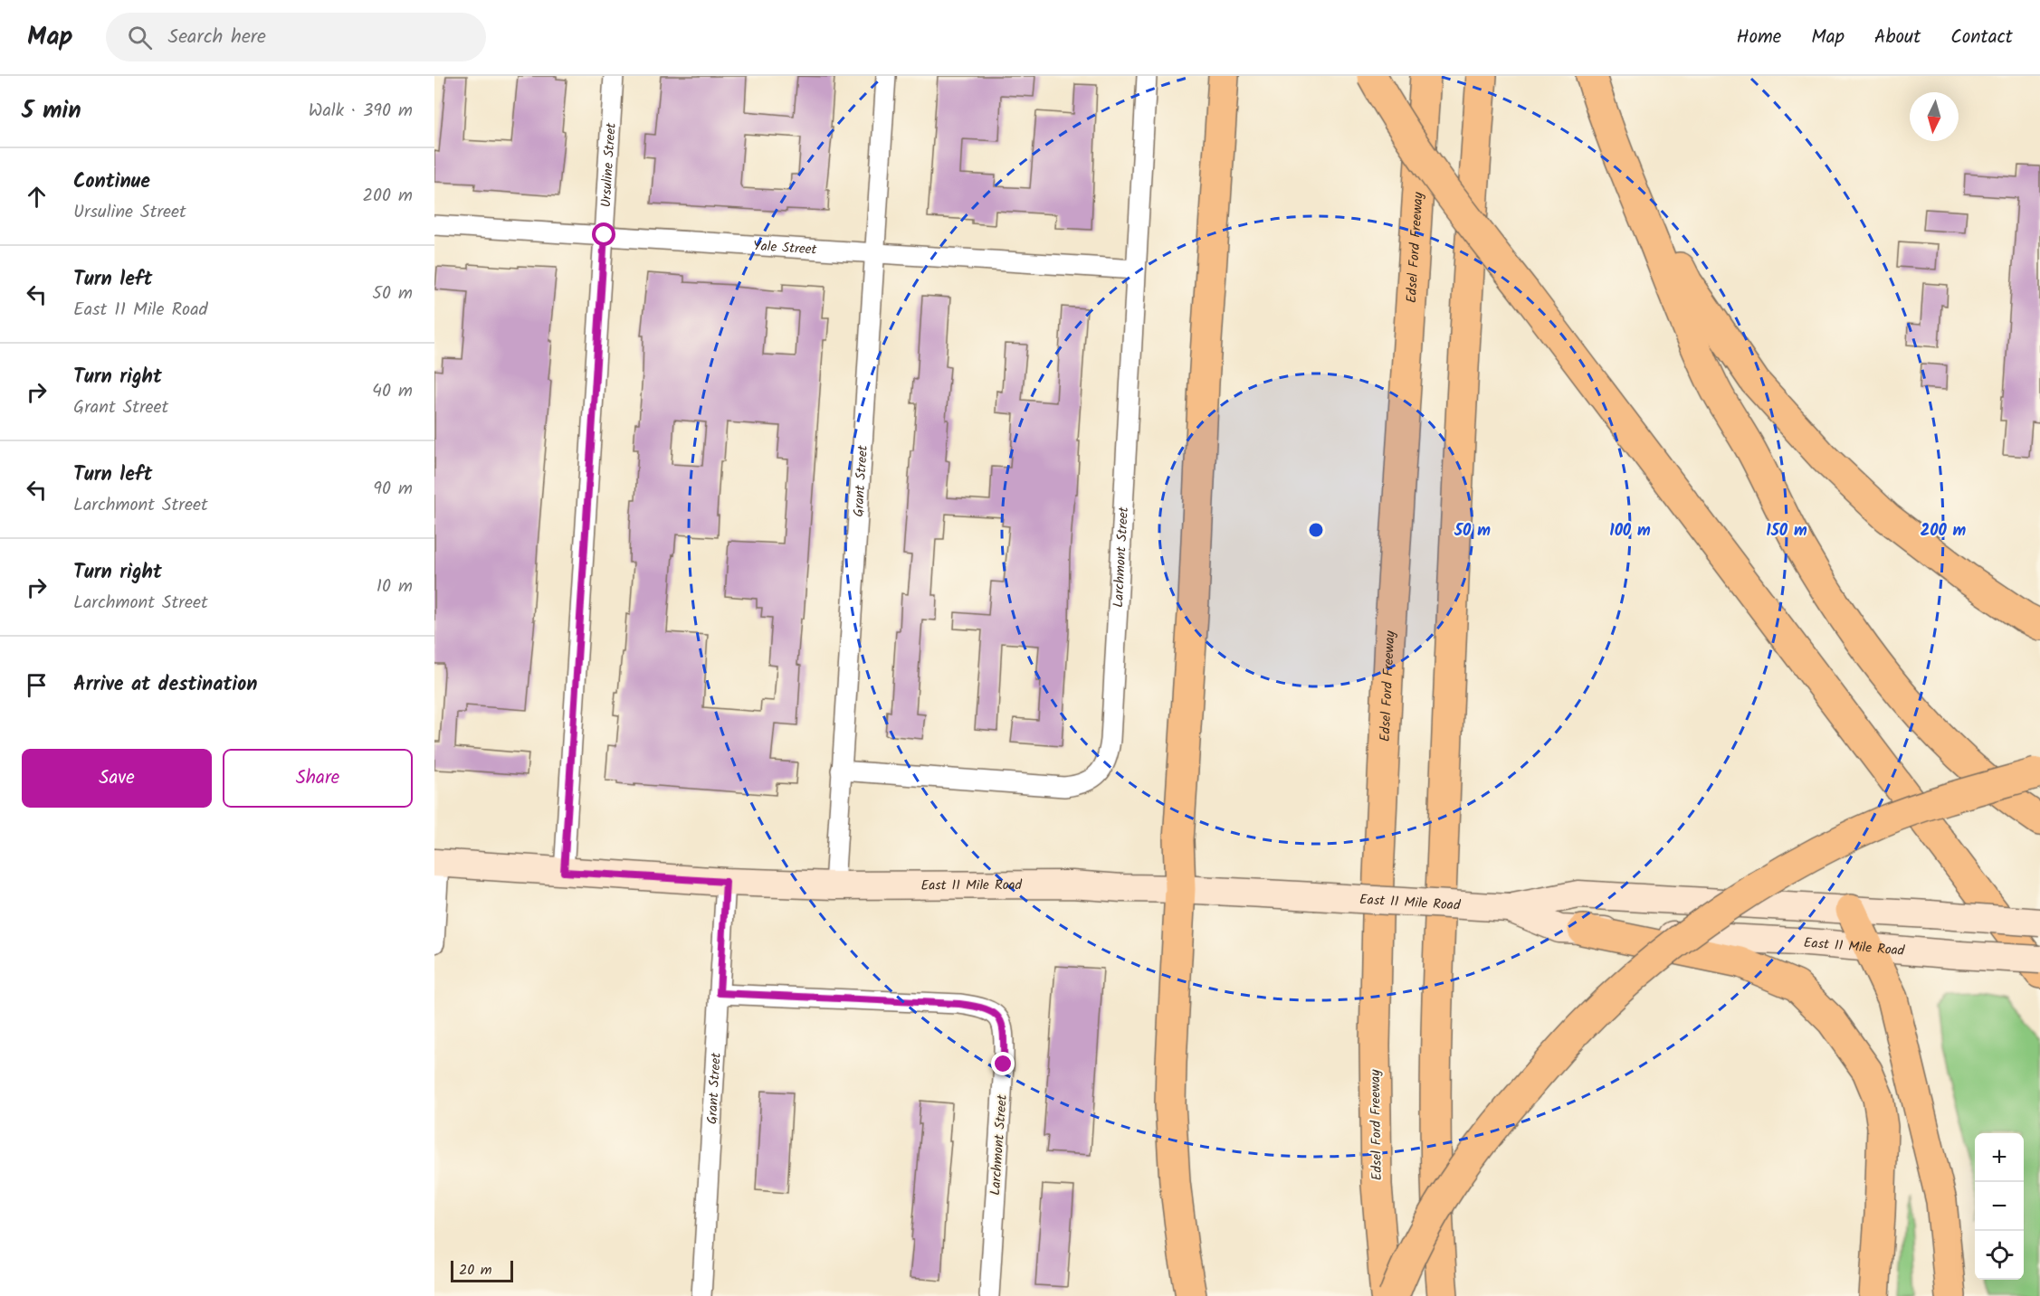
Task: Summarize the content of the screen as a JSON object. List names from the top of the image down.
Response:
{
  "streets": {
    "highway": ["Edsel Ford Freeway"],
    "main road": ["East 11 Mile Road"],
    "street": [
      "Ursuline Street",
      "Yale Street",
      "Grant Street",
      "Larchmont Street"
    ]
  },
  "crossings": [
    ["Ursuline Street", "Yale Street"],
    ["Ursuline Street", "East 11 Mile Road"],
    ["Yale Street", "Grant Street"],
    ["Yale Street", "Larchmont Street"],
    ["Grant Street", "Larchmont Street"],
    ["Grant Street", "East 11 Mile Road"]
  ],
  "scale_bar": "20 m",
  "north": "bottom",
  "page": {
    "header": "Map",
    "search": "Search here",
    "nav": [
      "Home",
      "Map",
      "About",
      "Contact"
    ],
    "heading": ["5 min", "Walk · 390 m"],
    "list": [
      ["Continue", "Ursuline Street", "200 m"],
      ["Turn left", "East 11 Mile Road", "50 m"],
      ["Turn right", "Grant Street", "40 m"],
      ["Turn left", "Larchmont Street", "90 m"],
      ["Turn right", "Larchmont Street", "10 m"],
      "Arrive at destination"
    ],
    "buttons": ["Save", "Share"],
    "map_buttons": ["+", "−"],
    "scale": "20 m"
  },
  "rings": [
    "50 m",
    "100 m",
    "150 m",
    "200 m"
  ]
}
